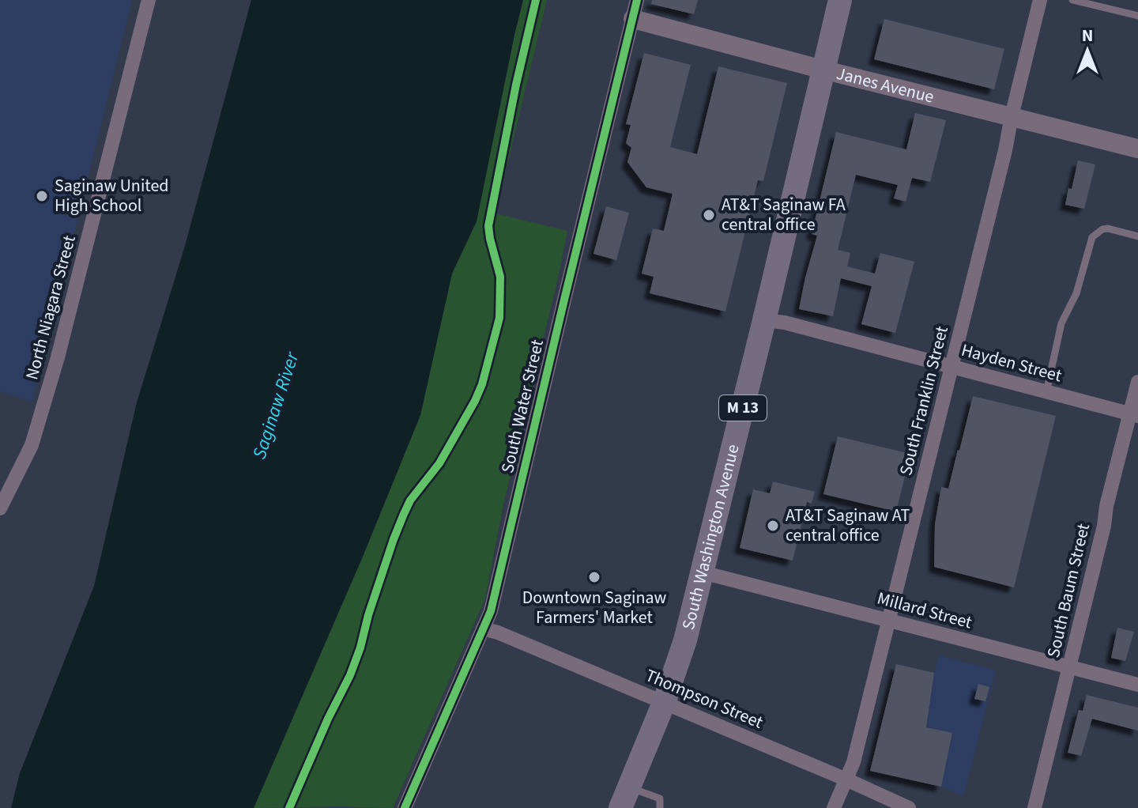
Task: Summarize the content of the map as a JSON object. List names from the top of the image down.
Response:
{
  "streets": {
    "main road": ["M 13", "South Washington Avenue"],
    "street": [
      "Janes Avenue",
      "North Niagara Street",
      "Hayden Street",
      "South Franklin Street",
      "South Water Street",
      "South Baum Street",
      "Millard Street",
      "Thompson Street"
    ]
  },
  "crossings": [
    ["Janes Avenue", "South Franklin Street"],
    ["Janes Avenue", "South Water Street"],
    ["Janes Avenue", "South Washington Avenue"],
    ["Hayden Street", "South Franklin Street"],
    ["Hayden Street", "South Washington Avenue"],
    ["Hayden Street", "South Baum Street"],
    ["South Franklin Street", "Millard Street"],
    ["South Franklin Street", "Thompson Street"],
    ["South Water Street", "Thompson Street"],
    ["South Washington Avenue", "Millard Street"],
    ["South Washington Avenue", "Thompson Street"],
    ["South Baum Street", "Millard Street"]
  ],
  "water": ["Saginaw River"],
  "places": [
    "Saginaw United High School",
    "AT&T Saginaw FA central office",
    "AT&T Saginaw AT central office",
    "Downtown Saginaw Farmers' Market"
  ],
  "north": "top"
}
